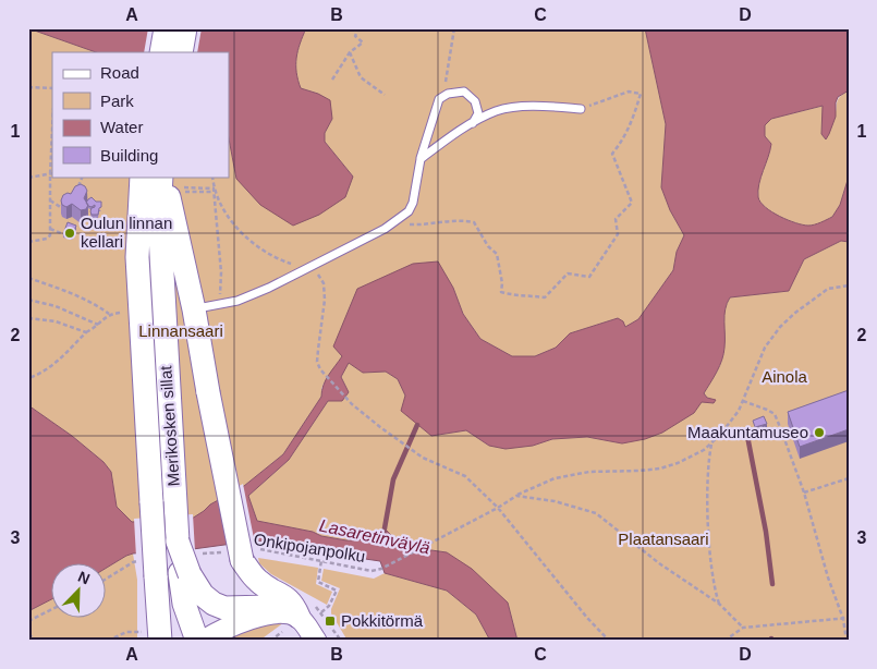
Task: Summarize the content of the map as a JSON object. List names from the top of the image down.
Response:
{
  "streets": {
    "main road": ["Merikosken sillat"],
    "path": ["Onkipojanpolku"]
  },
  "water": ["Lasaretinväylä"],
  "parks": ["Linnansaari", "Ainola", "Plaatansaari"],
  "places": {
    "other": ["Oulun linnan kellari", "Maakuntamuseo"],
    "transit": ["Pokkitörmä"]
  },
  "legend": [
    "Road",
    "Park",
    "Water",
    "Building"
  ],
  "north": "top right",
  "grid": {
    "columns": [
      "A",
      "B",
      "C",
      "D"
    ],
    "rows": ["1", "2", "3"]
  }
}
